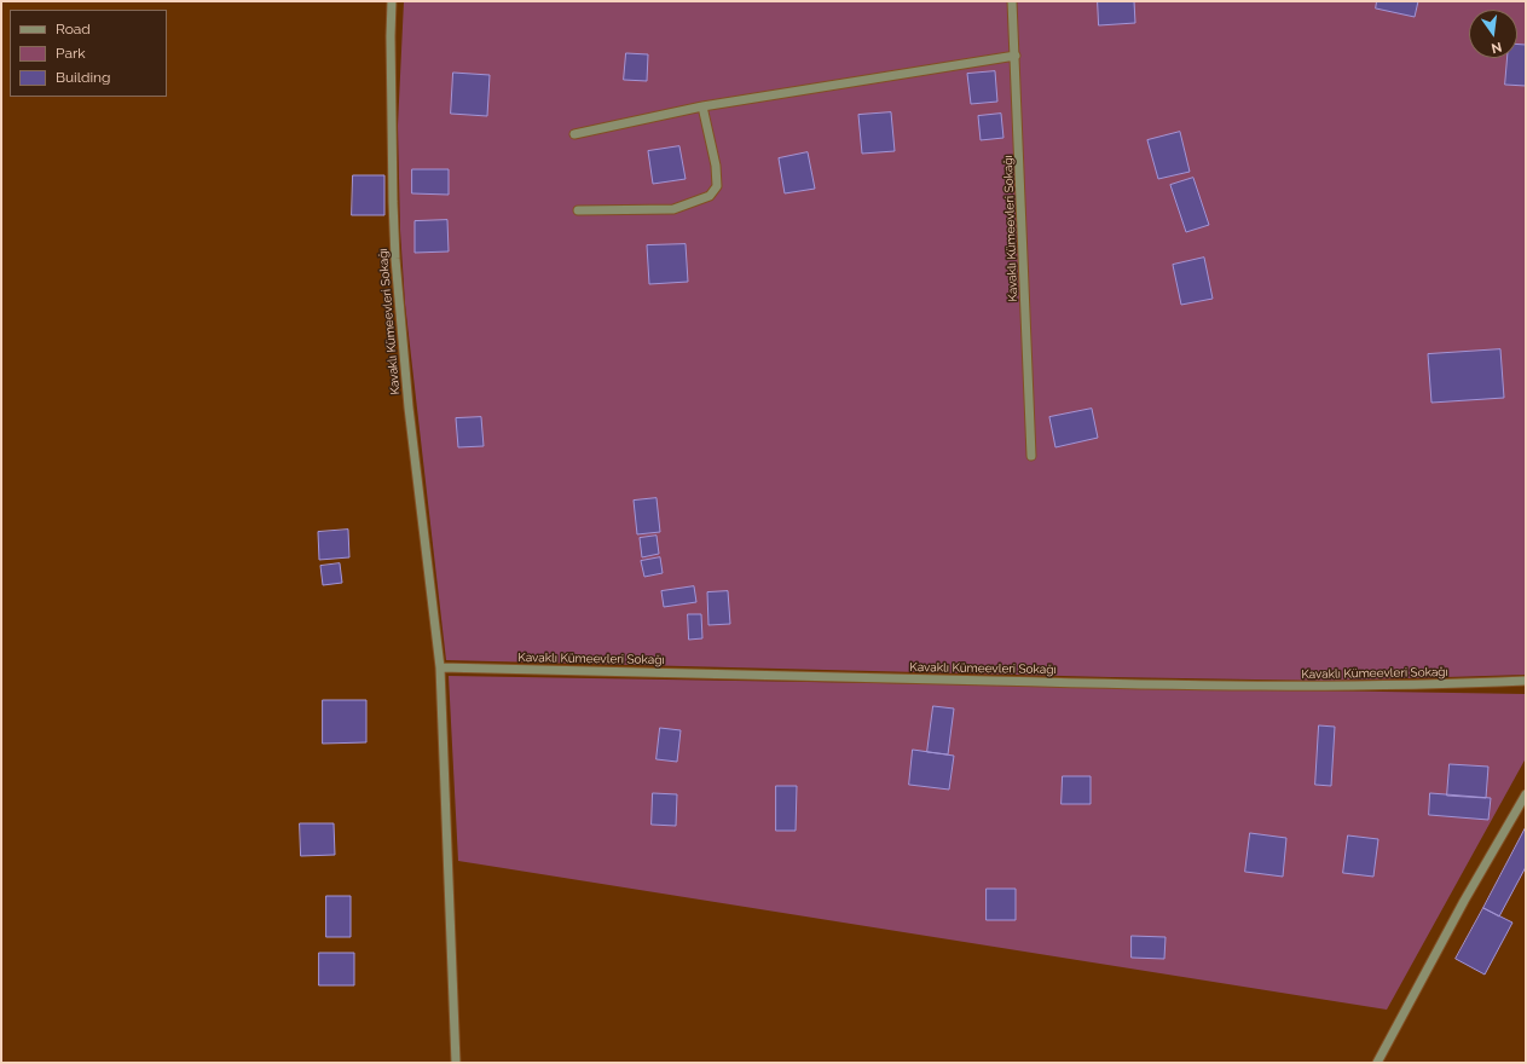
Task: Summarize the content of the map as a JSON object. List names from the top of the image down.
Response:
{
  "streets": {
    "street": ["Kavaklı Kümeevleri Sokağı"]
  },
  "legend": ["Road", "Park", "Building"],
  "north": "bottom"
}
